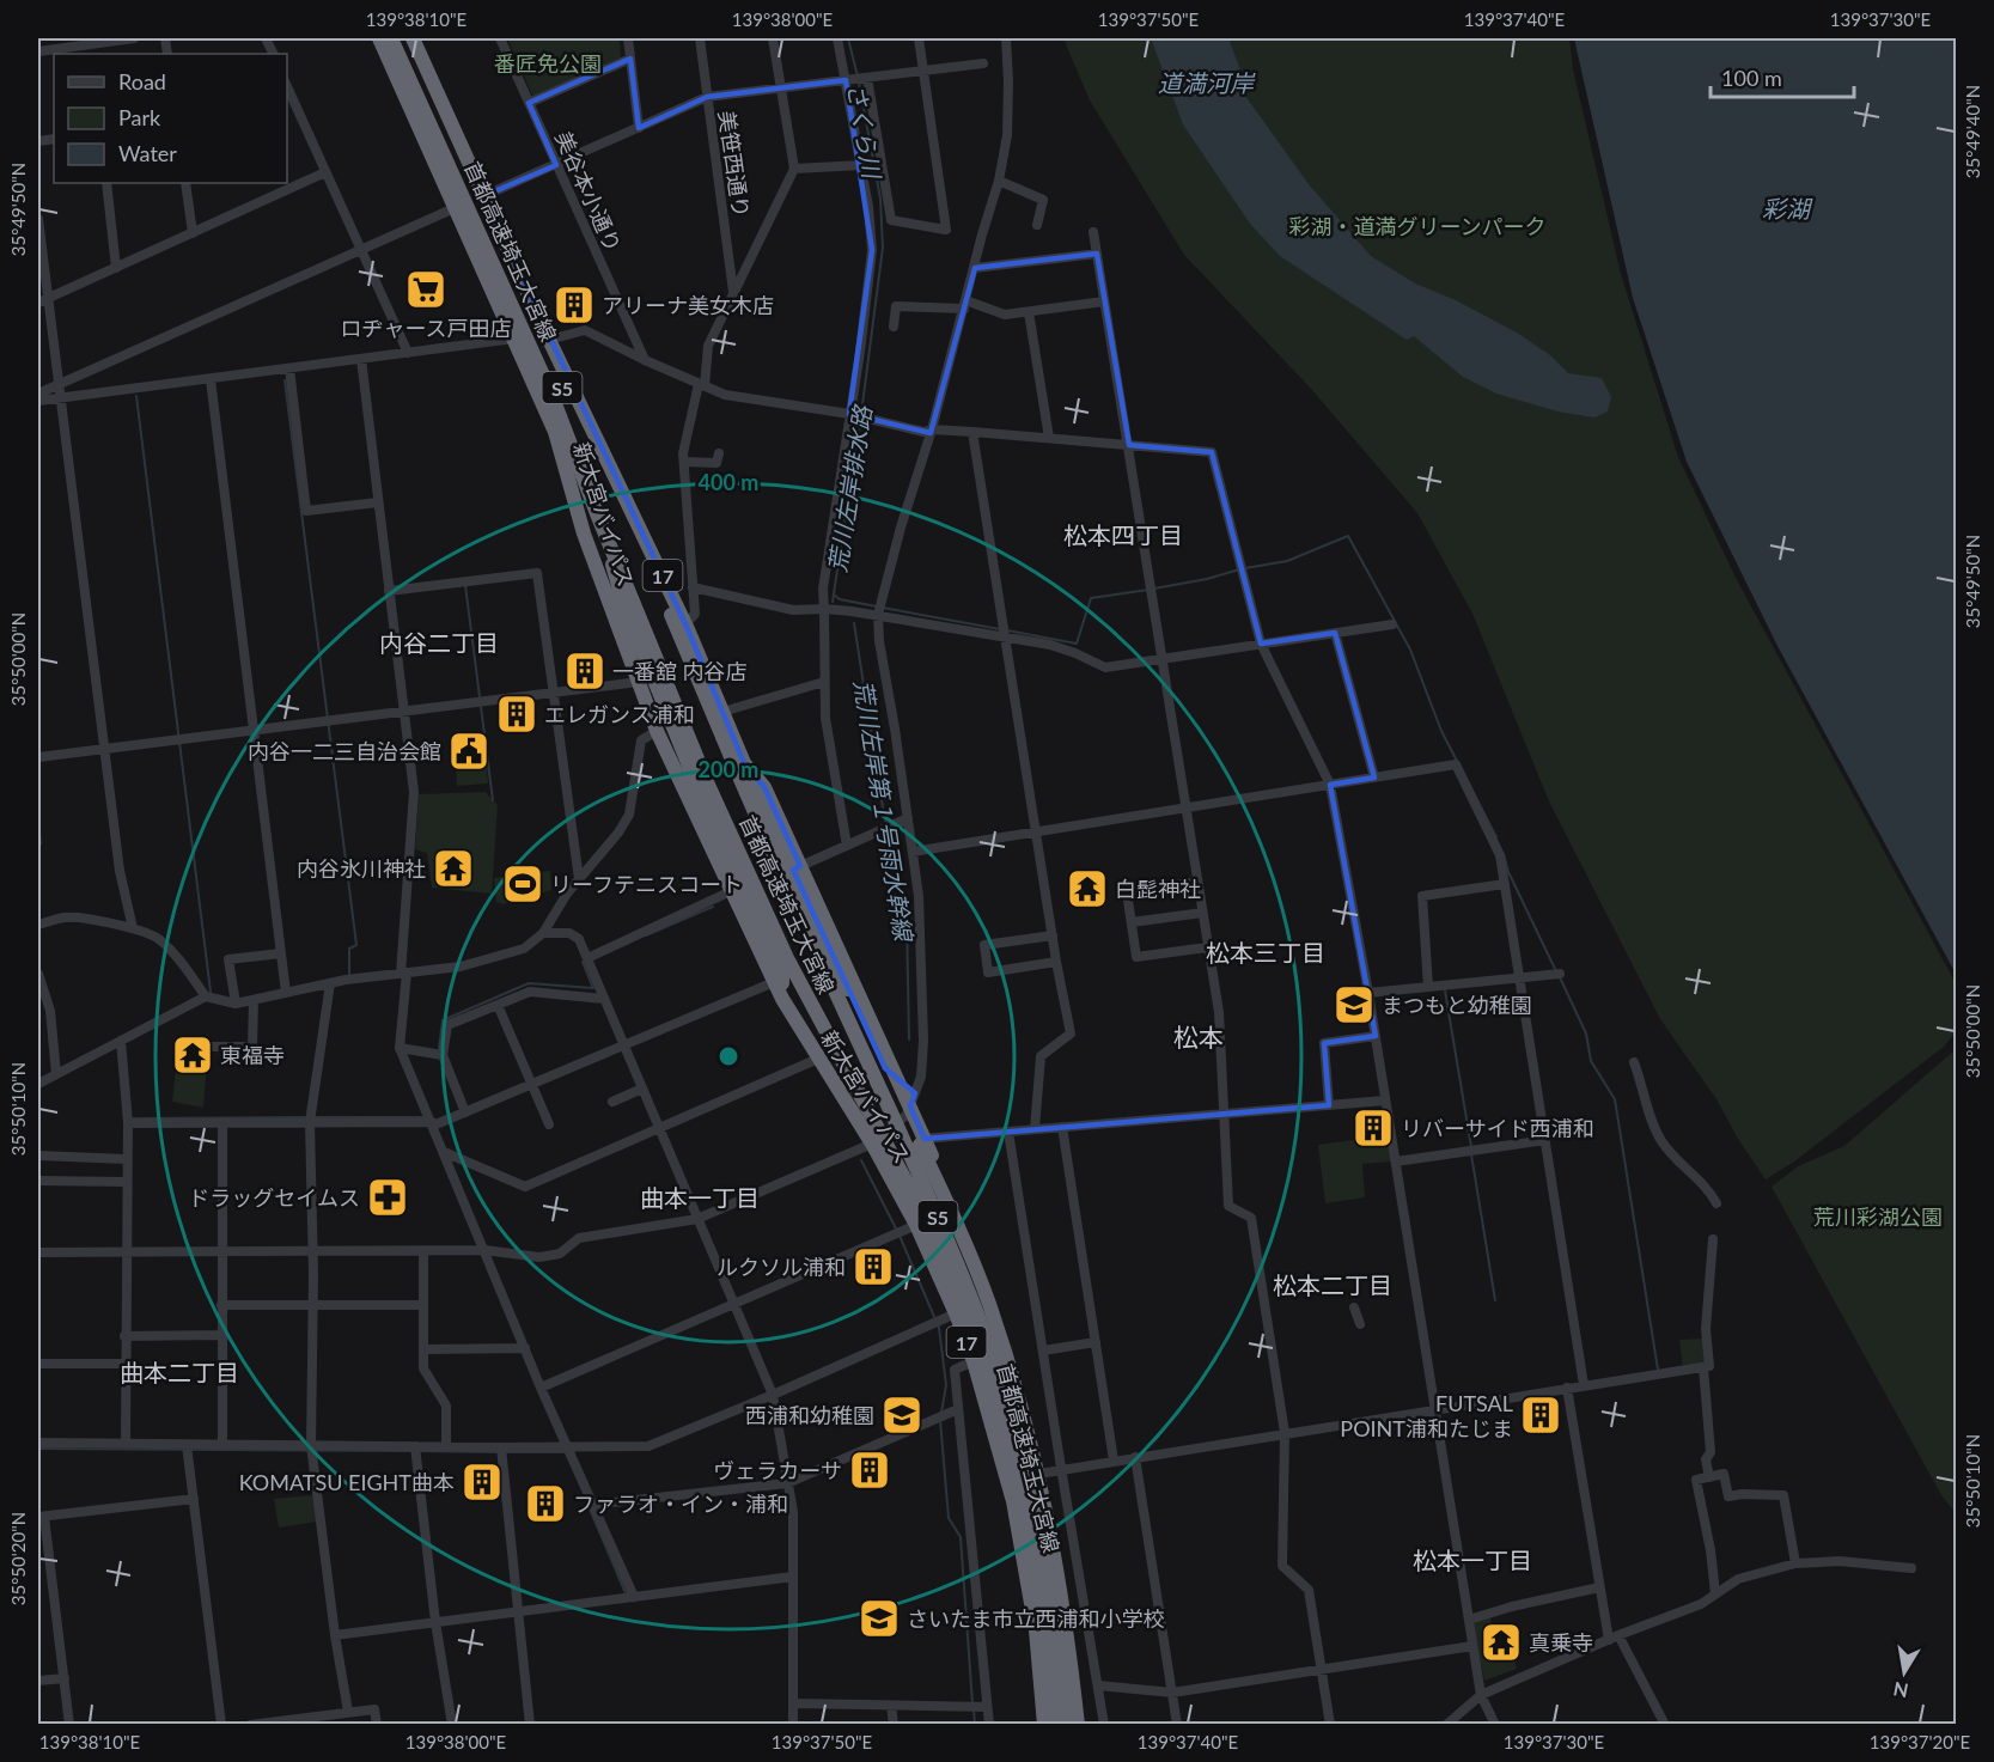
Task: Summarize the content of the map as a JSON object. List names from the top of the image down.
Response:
{
  "streets": {
    "highway": [
      "首都高速埼玉大宮線",
      "S5",
      "新大宮バイパス",
      "17"
    ],
    "street": ["美笹西通り", "美谷本小通り"]
  },
  "crossings": [
    ["首都高速埼玉大宮線", "S5"],
    ["首都高速埼玉大宮線", "17"],
    ["S5", "新大宮バイパス"],
    ["新大宮バイパス", "17"]
  ],
  "districts": [
    "松本四丁目",
    "内谷二丁目",
    "松本三丁目",
    "松本",
    "曲本一丁目",
    "松本二丁目",
    "曲本二丁目",
    "松本一丁目"
  ],
  "water": [
    "道満河岸",
    "さくら川",
    "彩湖",
    "荒川左岸排水路",
    "荒川左岸第１号雨水幹線"
  ],
  "parks": ["番匠免公園", "彩湖・道満グリーンパーク", "荒川彩湖公園"],
  "places": {
    "supermarket": ["ロヂャース戸田店"],
    "building": [
      "アリーナ美女木店",
      "一番舘 内谷店",
      "エレガンス浦和",
      "リバーサイド西浦和",
      "ルクソル浦和",
      "FUTSAL POINT浦和たじま",
      "ヴェラカーサ",
      "KOMATSU EIGHT曲本",
      "ファラオ・イン・浦和"
    ],
    "public building": ["内谷一二三自治会館"],
    "temple": [
      "内谷氷川神社",
      "白髭神社",
      "東福寺",
      "真乗寺"
    ],
    "sports": ["リーフテニスコート"],
    "school or university": ["まつもと幼稚園", "西浦和幼稚園", "さいたま市立西浦和小学校"],
    "pharmacy": ["ドラッグセイムス"]
  },
  "legend": ["Road", "Park", "Water"],
  "scale_bar": "100 m",
  "north": "bottom",
  "coordinates": [
    "139°38'10\"E",
    "139°38'00\"E",
    "139°37'50\"E",
    "139°37'40\"E",
    "139°37'30\"E",
    "35°49'40\"N",
    "35°49'50\"N",
    "35°50'00\"N",
    "35°50'10\"N",
    "35°50'20\"N",
    "139°37'20\"E"
  ],
  "rings": ["400 m", "200 m"]
}
